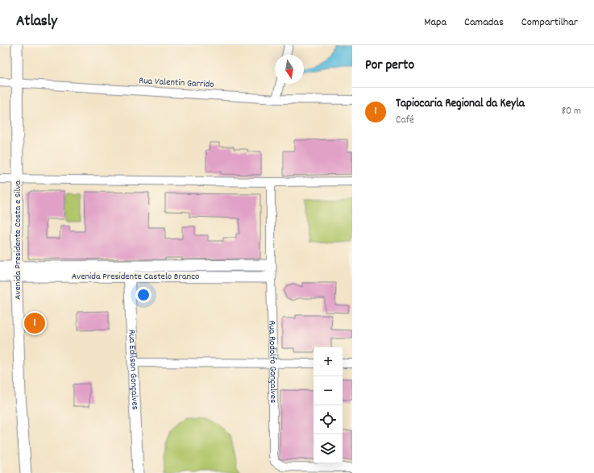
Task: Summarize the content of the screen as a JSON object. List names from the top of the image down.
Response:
{
  "streets": {
    "street": [
      "Rua Valentin Garrido",
      "Avenida Presidente Costa e Silva",
      "Avenida Presidente Castelo Branco",
      "Rua Rodolfo Gonçalves",
      "Rua Edilson Gonçalves"
    ]
  },
  "crossings": [
    ["Rua Valentin Garrido", "Avenida Presidente Costa e Silva"],
    ["Avenida Presidente Costa e Silva", "Avenida Presidente Castelo Branco"],
    ["Avenida Presidente Castelo Branco", "Rua Rodolfo Gonçalves"],
    ["Avenida Presidente Castelo Branco", "Rua Edilson Gonçalves"]
  ],
  "north": "bottom",
  "page": {
    "header": "Atlasly",
    "nav": ["Mapa", "Camadas", "Compartilhar"],
    "heading": "Por perto",
    "list": [
      {
        "mark": "1",
        "name": "Tapiocaria Regional da Keyla",
        "note": "Café",
        "value": "80 m"
      }
    ],
    "pins": "1",
    "map_buttons": ["+", "−"]
  }
}
